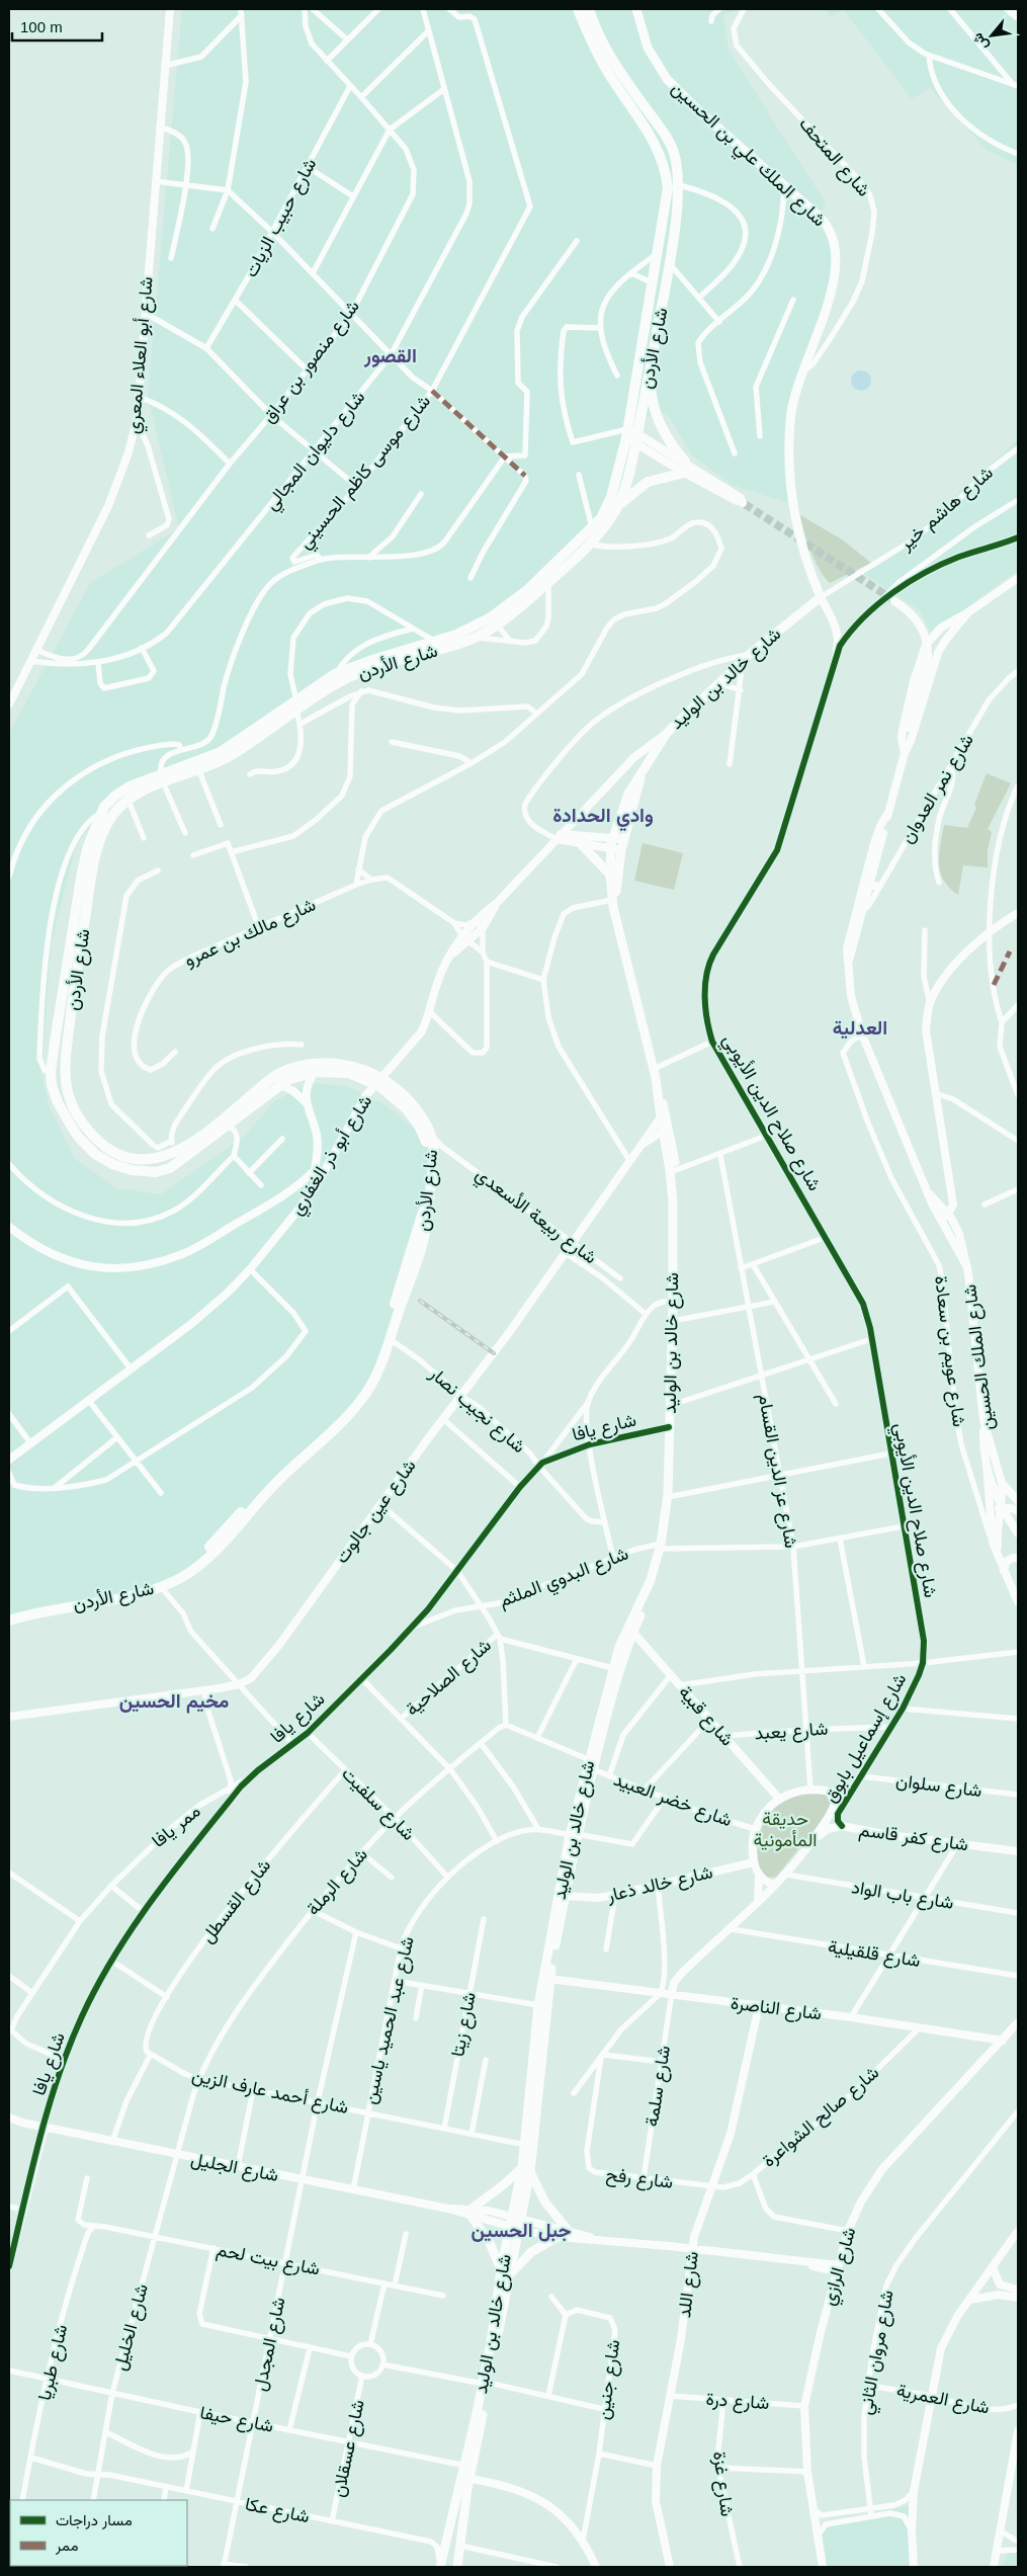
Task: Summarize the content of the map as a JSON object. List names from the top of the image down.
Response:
{
  "streets": {
    "highway": ["شارع الأردن"],
    "main road": ["شارع الملك علي بن الحسين", "شارع خالد بن الوليد"],
    "street": [
      "شارع المتحف",
      "شارع حبيب الزيات",
      "شارع أبو العلاء المعري",
      "شارع منصور بن عراق",
      "شارع دليوان المجالي",
      "شارع موسى كاظم الحسيني",
      "شارع هاشم خير",
      "شارع نمر العدوان",
      "شارع مالك بن عمرو",
      "شارع صلاح الدين الأيوبي",
      "شارع أبو ذر الغفاري",
      "شارع ربيعة الأسعدي",
      "شارع عويم بن سعادة",
      "شارع الملك الحسين",
      "شارع نجيب نصار",
      "شارع يافا",
      "شارع عز الدين القسام",
      "شارع عين جالوت",
      "شارع البدوي الملثم",
      "شارع الصلاحية",
      "شارع قبية",
      "شارع يعبد",
      "شارع إسماعيل بابوق",
      "شارع سلوان",
      "شارع خضر العبيد",
      "شارع سلفيت",
      "ممر يافا",
      "شارع كفر قاسم",
      "شارع الرملة",
      "شارع خالد ذعار",
      "شارع باب الواد",
      "شارع القسطل",
      "شارع قلقيلية",
      "شارع الناصرة",
      "شارع عبد الحميد ياسين",
      "شارع زيتا",
      "شارع سلمة",
      "شارع أحمد عارف الزين",
      "شارع صالح الشواعرة",
      "شارع الجليل",
      "شارع رفح",
      "شارع بيت لحم",
      "شارع الرازي",
      "شارع اللد",
      "شارع الخليل",
      "شارع المجدل",
      "شارع مروان الثاني",
      "شارع طبريا",
      "شارع جنين",
      "شارع العمرية",
      "شارع درة",
      "شارع حيفا",
      "شارع عسقلان",
      "شارع غزة",
      "شارع عكا"
    ]
  },
  "crossings": [
    ["شارع الملك علي بن الحسين", "شارع المتحف"],
    ["شارع الملك علي بن الحسين", "شارع هاشم خير"],
    ["شارع الملك علي بن الحسين", "شارع خالد بن الوليد"],
    ["شارع حبيب الزيات", "شارع منصور بن عراق"],
    ["شارع حبيب الزيات", "شارع موسى كاظم الحسيني"],
    ["شارع الأردن", "شارع موسى كاظم الحسيني"],
    ["شارع الأردن", "شارع ربيعة الأسعدي"],
    ["شارع الأردن", "شارع نجيب نصار"],
    ["شارع أبو العلاء المعري", "شارع دليوان المجالي"],
    ["شارع منصور بن عراق", "شارع دليوان المجالي"],
    ["شارع منصور بن عراق", "شارع موسى كاظم الحسيني"],
    ["شارع دليوان المجالي", "شارع موسى كاظم الحسيني"],
    ["شارع هاشم خير", "شارع خالد بن الوليد"],
    ["شارع خالد بن الوليد", "شارع أبو ذر الغفاري"],
    ["شارع خالد بن الوليد", "شارع يافا"],
    ["شارع خالد بن الوليد", "شارع عين جالوت"],
    ["شارع خالد بن الوليد", "شارع البدوي الملثم"],
    ["شارع خالد بن الوليد", "شارع قبية"],
    ["شارع خالد بن الوليد", "شارع خضر العبيد"],
    ["شارع خالد بن الوليد", "شارع خالد ذعار"],
    ["شارع خالد بن الوليد", "شارع الناصرة"],
    ["شارع خالد بن الوليد", "شارع عبد الحميد ياسين"],
    ["شارع خالد بن الوليد", "شارع أحمد عارف الزين"],
    ["شارع خالد بن الوليد", "شارع الجليل"],
    ["شارع خالد بن الوليد", "شارع حيفا"],
    ["شارع خالد بن الوليد", "شارع عكا"],
    ["شارع نمر العدوان", "شارع الملك الحسين"],
    ["شارع صلاح الدين الأيوبي", "شارع البدوي الملثم"],
    ["شارع صلاح الدين الأيوبي", "شارع إسماعيل بابوق"],
    ["شارع ربيعة الأسعدي", "شارع عين جالوت"],
    ["شارع عويم بن سعادة", "شارع الملك الحسين"],
    ["شارع نجيب نصار", "شارع يافا"],
    ["شارع نجيب نصار", "شارع عين جالوت"],
    ["شارع يافا", "شارع البدوي الملثم"],
    ["شارع يافا", "شارع سلفيت"],
    ["شارع يافا", "ممر يافا"],
    ["شارع يافا", "شارع الجليل"],
    ["شارع عز الدين القسام", "شارع البدوي الملثم"],
    ["شارع عز الدين القسام", "شارع يعبد"],
    ["شارع عز الدين القسام", "شارع إسماعيل بابوق"],
    ["شارع قبية", "شارع يعبد"],
    ["شارع قبية", "شارع إسماعيل بابوق"],
    ["شارع يعبد", "شارع إسماعيل بابوق"],
    ["شارع إسماعيل بابوق", "شارع سلوان"],
    ["شارع إسماعيل بابوق", "شارع كفر قاسم"],
    ["شارع إسماعيل بابوق", "شارع باب الواد"],
    ["شارع إسماعيل بابوق", "شارع قلقيلية"],
    ["شارع إسماعيل بابوق", "شارع الناصرة"],
    ["شارع إسماعيل بابوق", "شارع سلمة"],
    ["شارع خضر العبيد", "شارع عبد الحميد ياسين"],
    ["شارع سلفيت", "شارع الرملة"],
    ["شارع سلفيت", "شارع القسطل"],
    ["شارع سلفيت", "شارع عبد الحميد ياسين"],
    ["شارع الرملة", "شارع أحمد عارف الزين"],
    ["شارع الرملة", "شارع الجليل"],
    ["شارع الرملة", "شارع الخليل"],
    ["شارع القسطل", "شارع أحمد عارف الزين"],
    ["شارع الناصرة", "شارع سلمة"],
    ["شارع الناصرة", "شارع صالح الشواعرة"],
    ["شارع الناصرة", "شارع الرازي"],
    ["شارع الناصرة", "شارع اللد"],
    ["شارع عبد الحميد ياسين", "شارع أحمد عارف الزين"],
    ["شارع عبد الحميد ياسين", "شارع الجليل"],
    ["شارع زيتا", "شارع أحمد عارف الزين"],
    ["شارع سلمة", "شارع رفح"],
    ["شارع أحمد عارف الزين", "شارع المجدل"],
    ["شارع صالح الشواعرة", "شارع رفح"],
    ["شارع صالح الشواعرة", "شارع اللد"],
    ["شارع الجليل", "شارع الخليل"],
    ["شارع الجليل", "شارع المجدل"],
    ["شارع رفح", "شارع اللد"],
    ["شارع بيت لحم", "شارع الخليل"],
    ["شارع بيت لحم", "شارع المجدل"],
    ["شارع بيت لحم", "شارع طبريا"],
    ["شارع الرازي", "شارع درة"],
    ["شارع اللد", "شارع درة"],
    ["شارع الخليل", "شارع حيفا"],
    ["شارع الخليل", "شارع عكا"],
    ["شارع المجدل", "شارع حيفا"],
    ["شارع المجدل", "شارع عكا"],
    ["شارع مروان الثاني", "شارع العمرية"],
    ["شارع طبريا", "شارع حيفا"],
    ["شارع طبريا", "شارع عكا"],
    ["شارع درة", "شارع غزة"],
    ["شارع حيفا", "شارع عسقلان"],
    ["شارع عسقلان", "شارع عكا"]
  ],
  "districts": [
    "القصور",
    "وادي الحدادة",
    "العدلية",
    "مخيم الحسين",
    "جبل الحسين"
  ],
  "parks": ["حديقة المأمونية"],
  "legend": ["مسار دراجات", "ممر"],
  "scale_bar": "100 m",
  "north": "bottom left"
}
